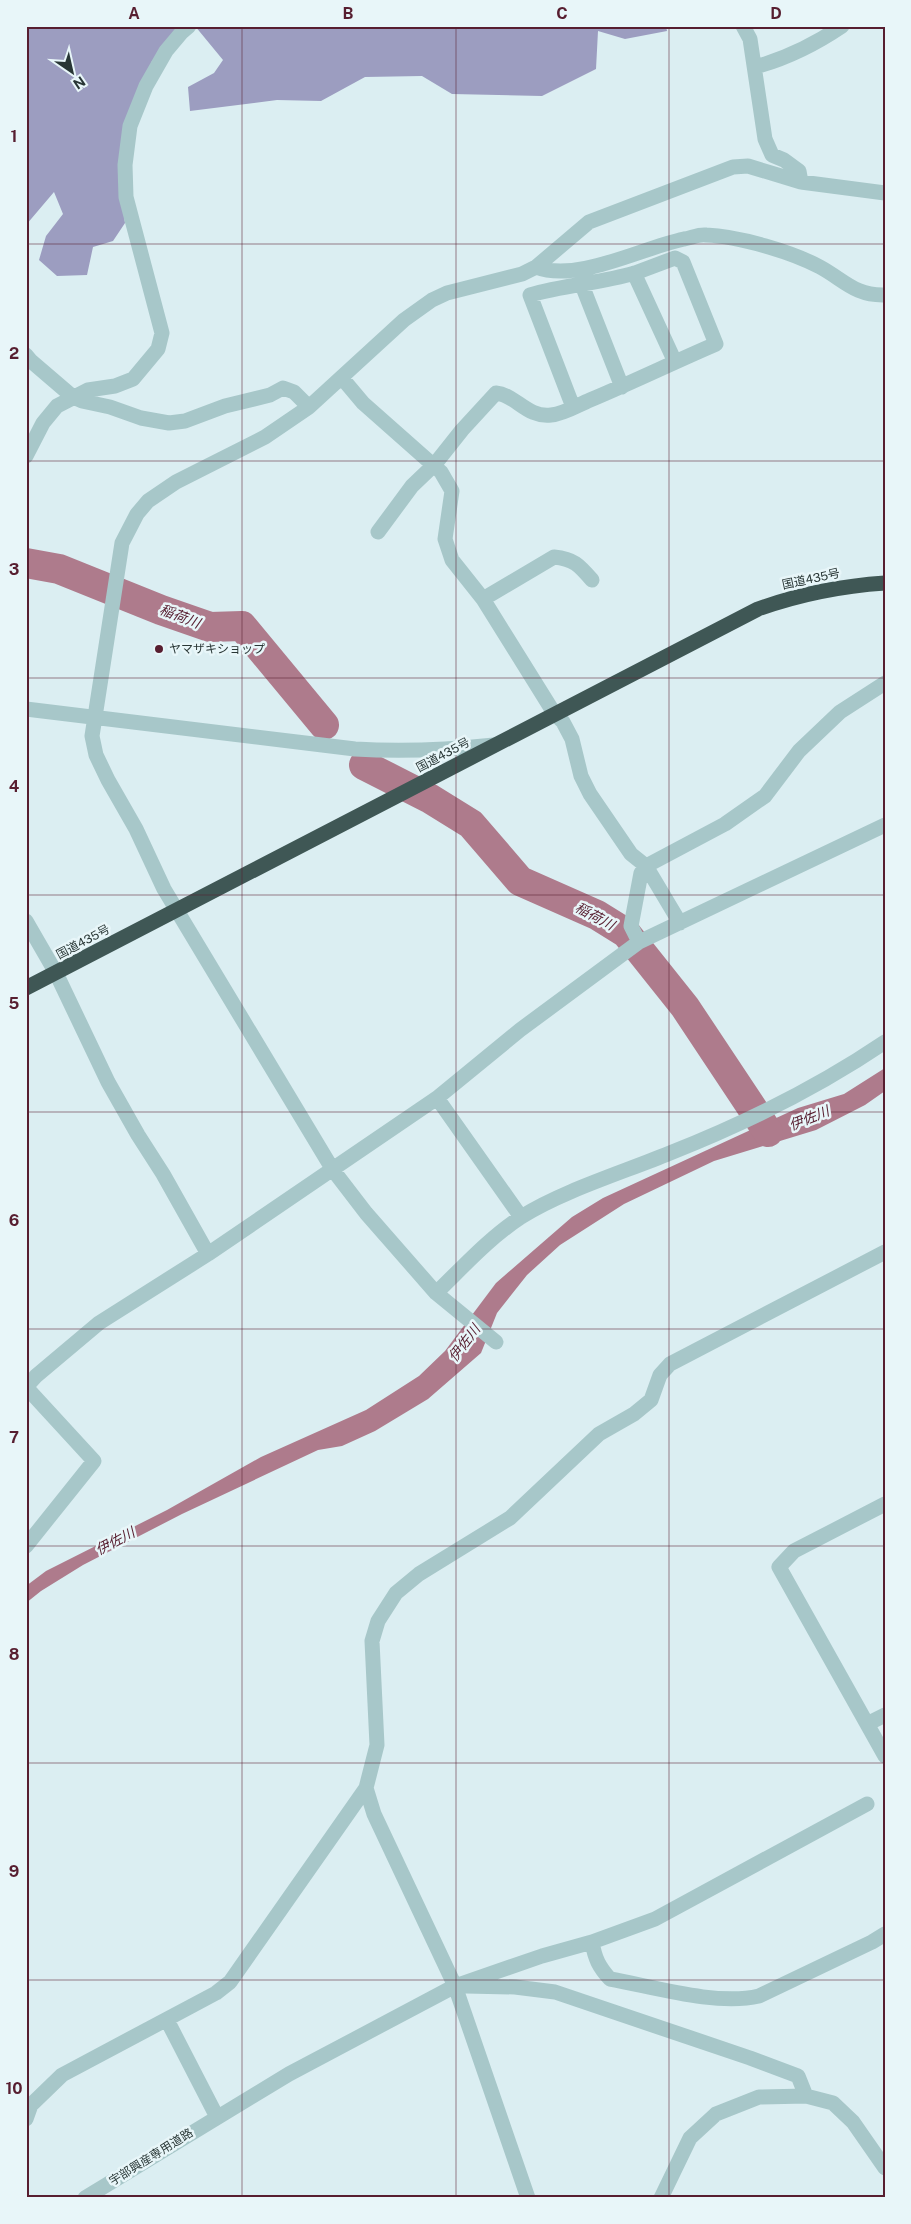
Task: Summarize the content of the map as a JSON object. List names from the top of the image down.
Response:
{
  "streets": {
    "highway": ["国道435号"],
    "street": ["宇部興産専用道路"]
  },
  "water": ["稲荷川", "伊佐川"],
  "places": ["ヤマザキショップ"],
  "north": "bottom right",
  "grid": {
    "columns": [
      "A",
      "B",
      "C",
      "D"
    ],
    "rows": [
      "1",
      "2",
      "3",
      "4",
      "5",
      "6",
      "7",
      "8",
      "9",
      "10"
    ]
  }
}
